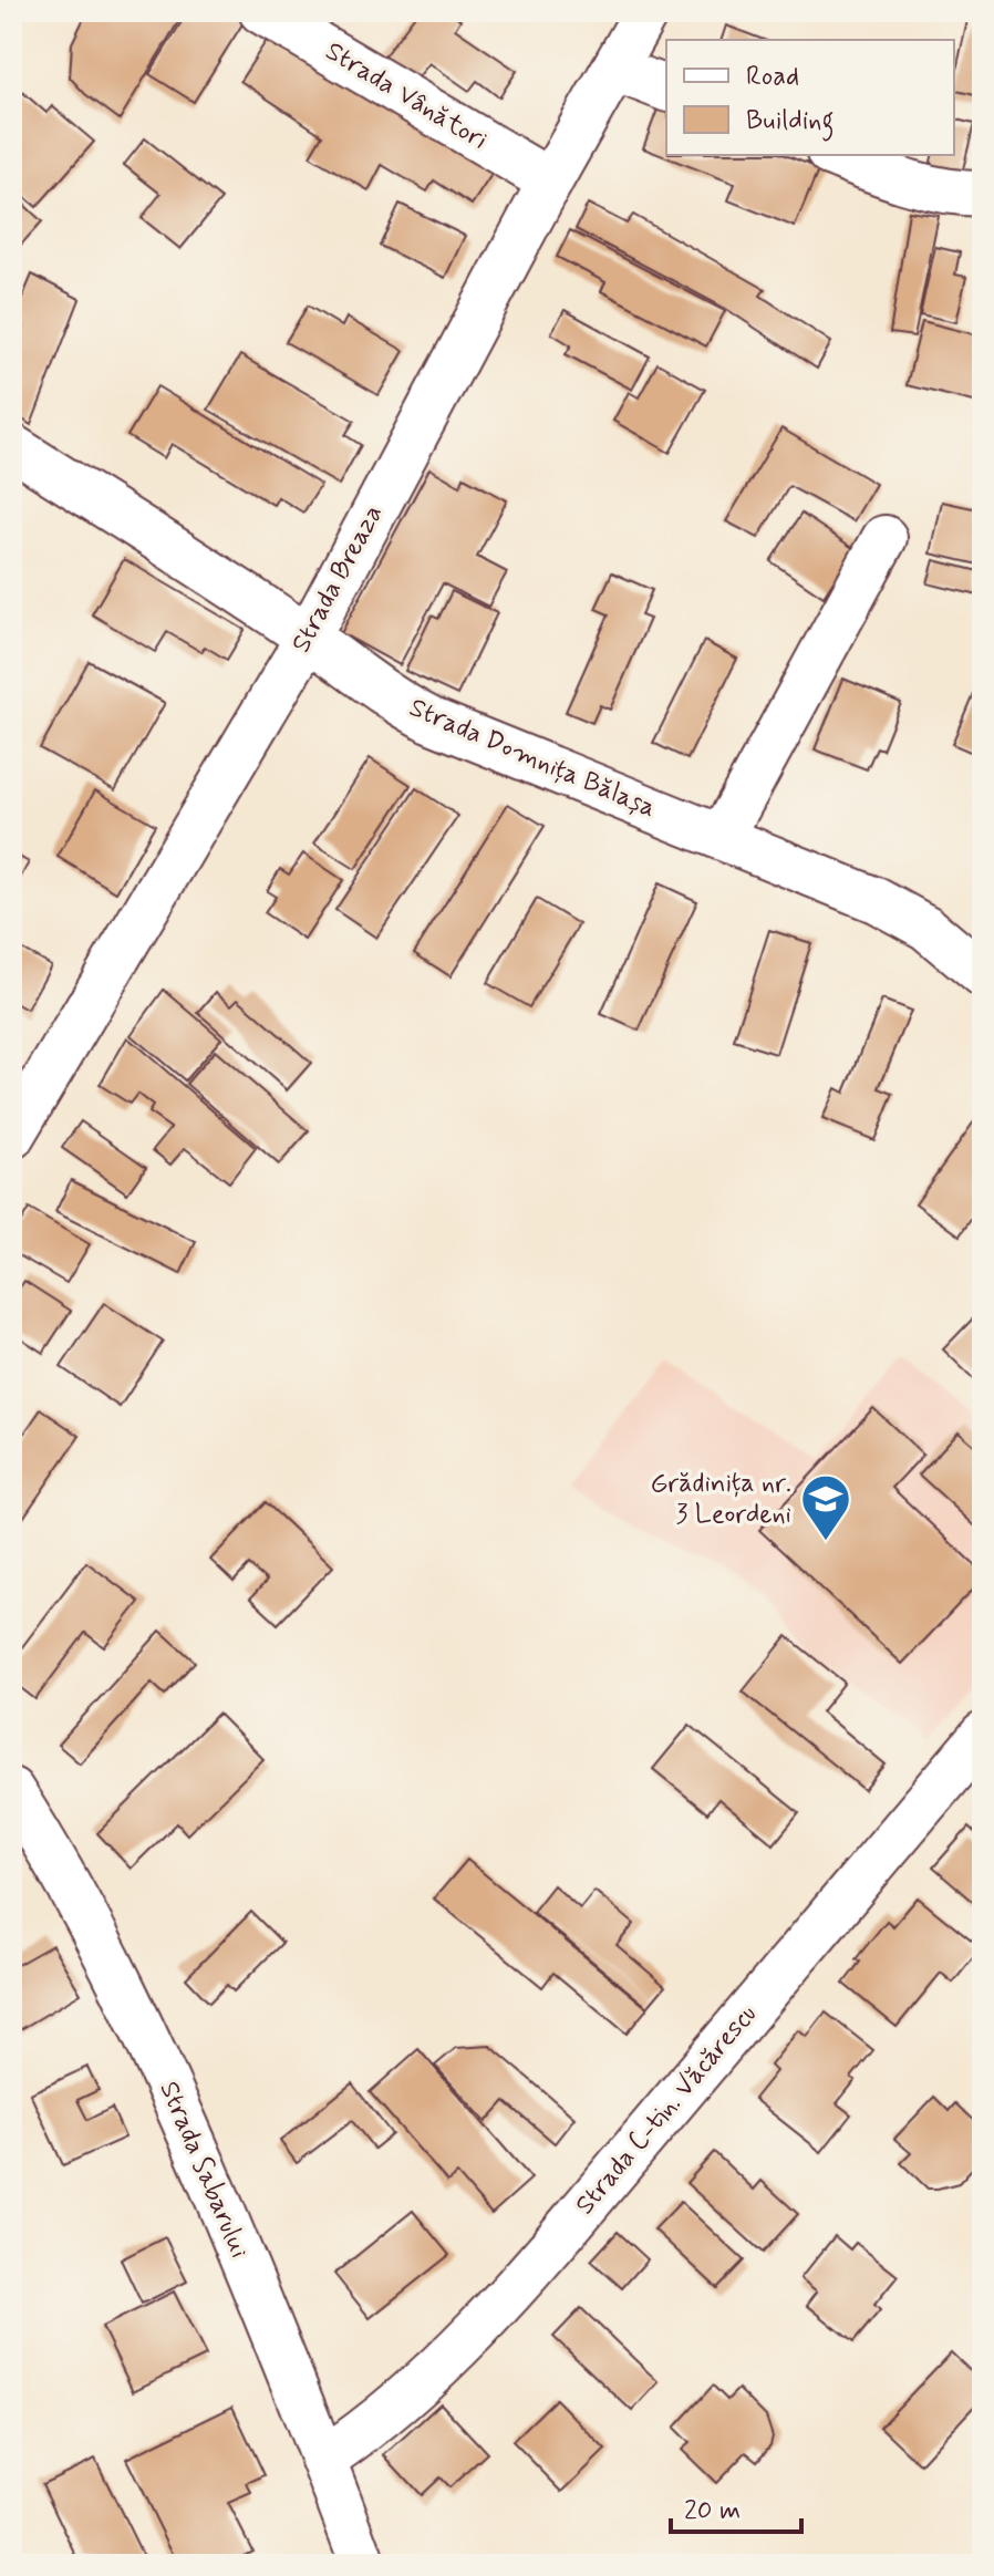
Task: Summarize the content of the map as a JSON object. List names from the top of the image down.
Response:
{
  "streets": {
    "street": [
      "Strada Vânători",
      "Strada Breaza",
      "Strada Domnița Bălașa",
      "Strada C-tin. Văcărescu",
      "Strada Sabarului"
    ]
  },
  "crossings": [
    ["Strada Vânători", "Strada Breaza"],
    ["Strada Breaza", "Strada Domnița Bălașa"],
    ["Strada C-tin. Văcărescu", "Strada Sabarului"]
  ],
  "places": {
    "school or university": ["Grădinița nr. 3 Leordeni"]
  },
  "legend": ["Road", "Building"],
  "scale_bar": "20 m"
}
